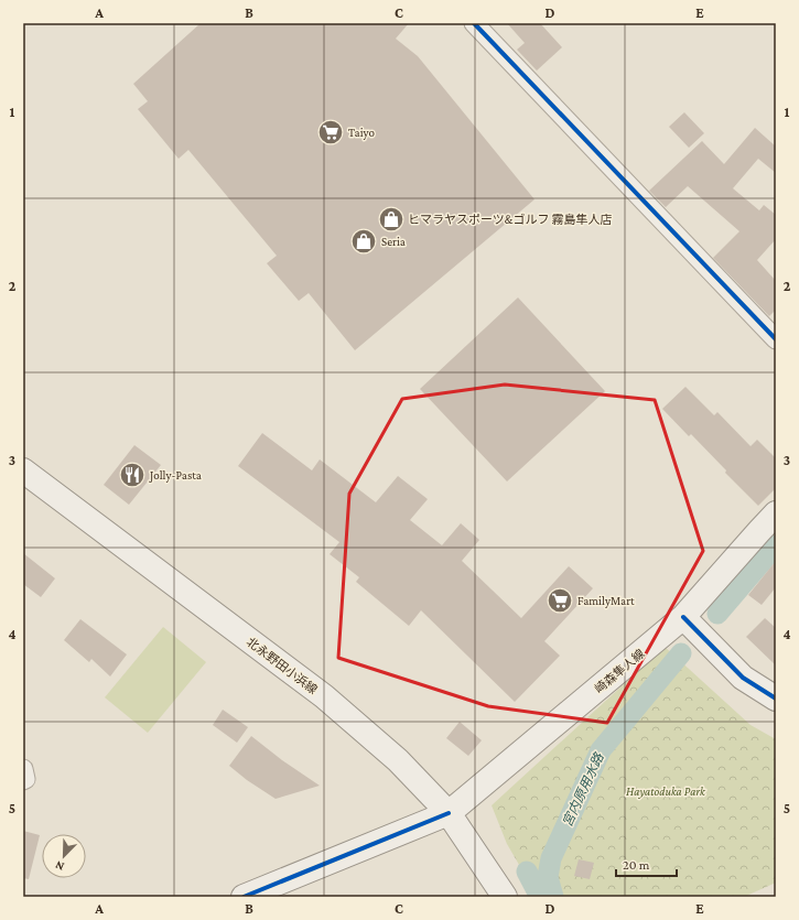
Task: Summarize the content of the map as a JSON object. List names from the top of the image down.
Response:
{
  "streets": {
    "main road": ["北永野田小浜線", "崎森隼人線"]
  },
  "crossings": [
    ["北永野田小浜線", "崎森隼人線"]
  ],
  "water": ["宮内原用水路"],
  "parks": ["Hayatoduka Park"],
  "places": {
    "supermarket": ["Taiyo", "FamilyMart"],
    "shop": ["ヒマラヤスポーツ&ゴルフ 霧島隼人店", "Seria"],
    "restaurant": ["Jolly-Pasta"]
  },
  "scale_bar": "20 m",
  "north": "bottom left",
  "grid": {
    "columns": [
      "A",
      "B",
      "C",
      "D",
      "E"
    ],
    "rows": [
      "1",
      "2",
      "3",
      "4",
      "5"
    ]
  }
}
